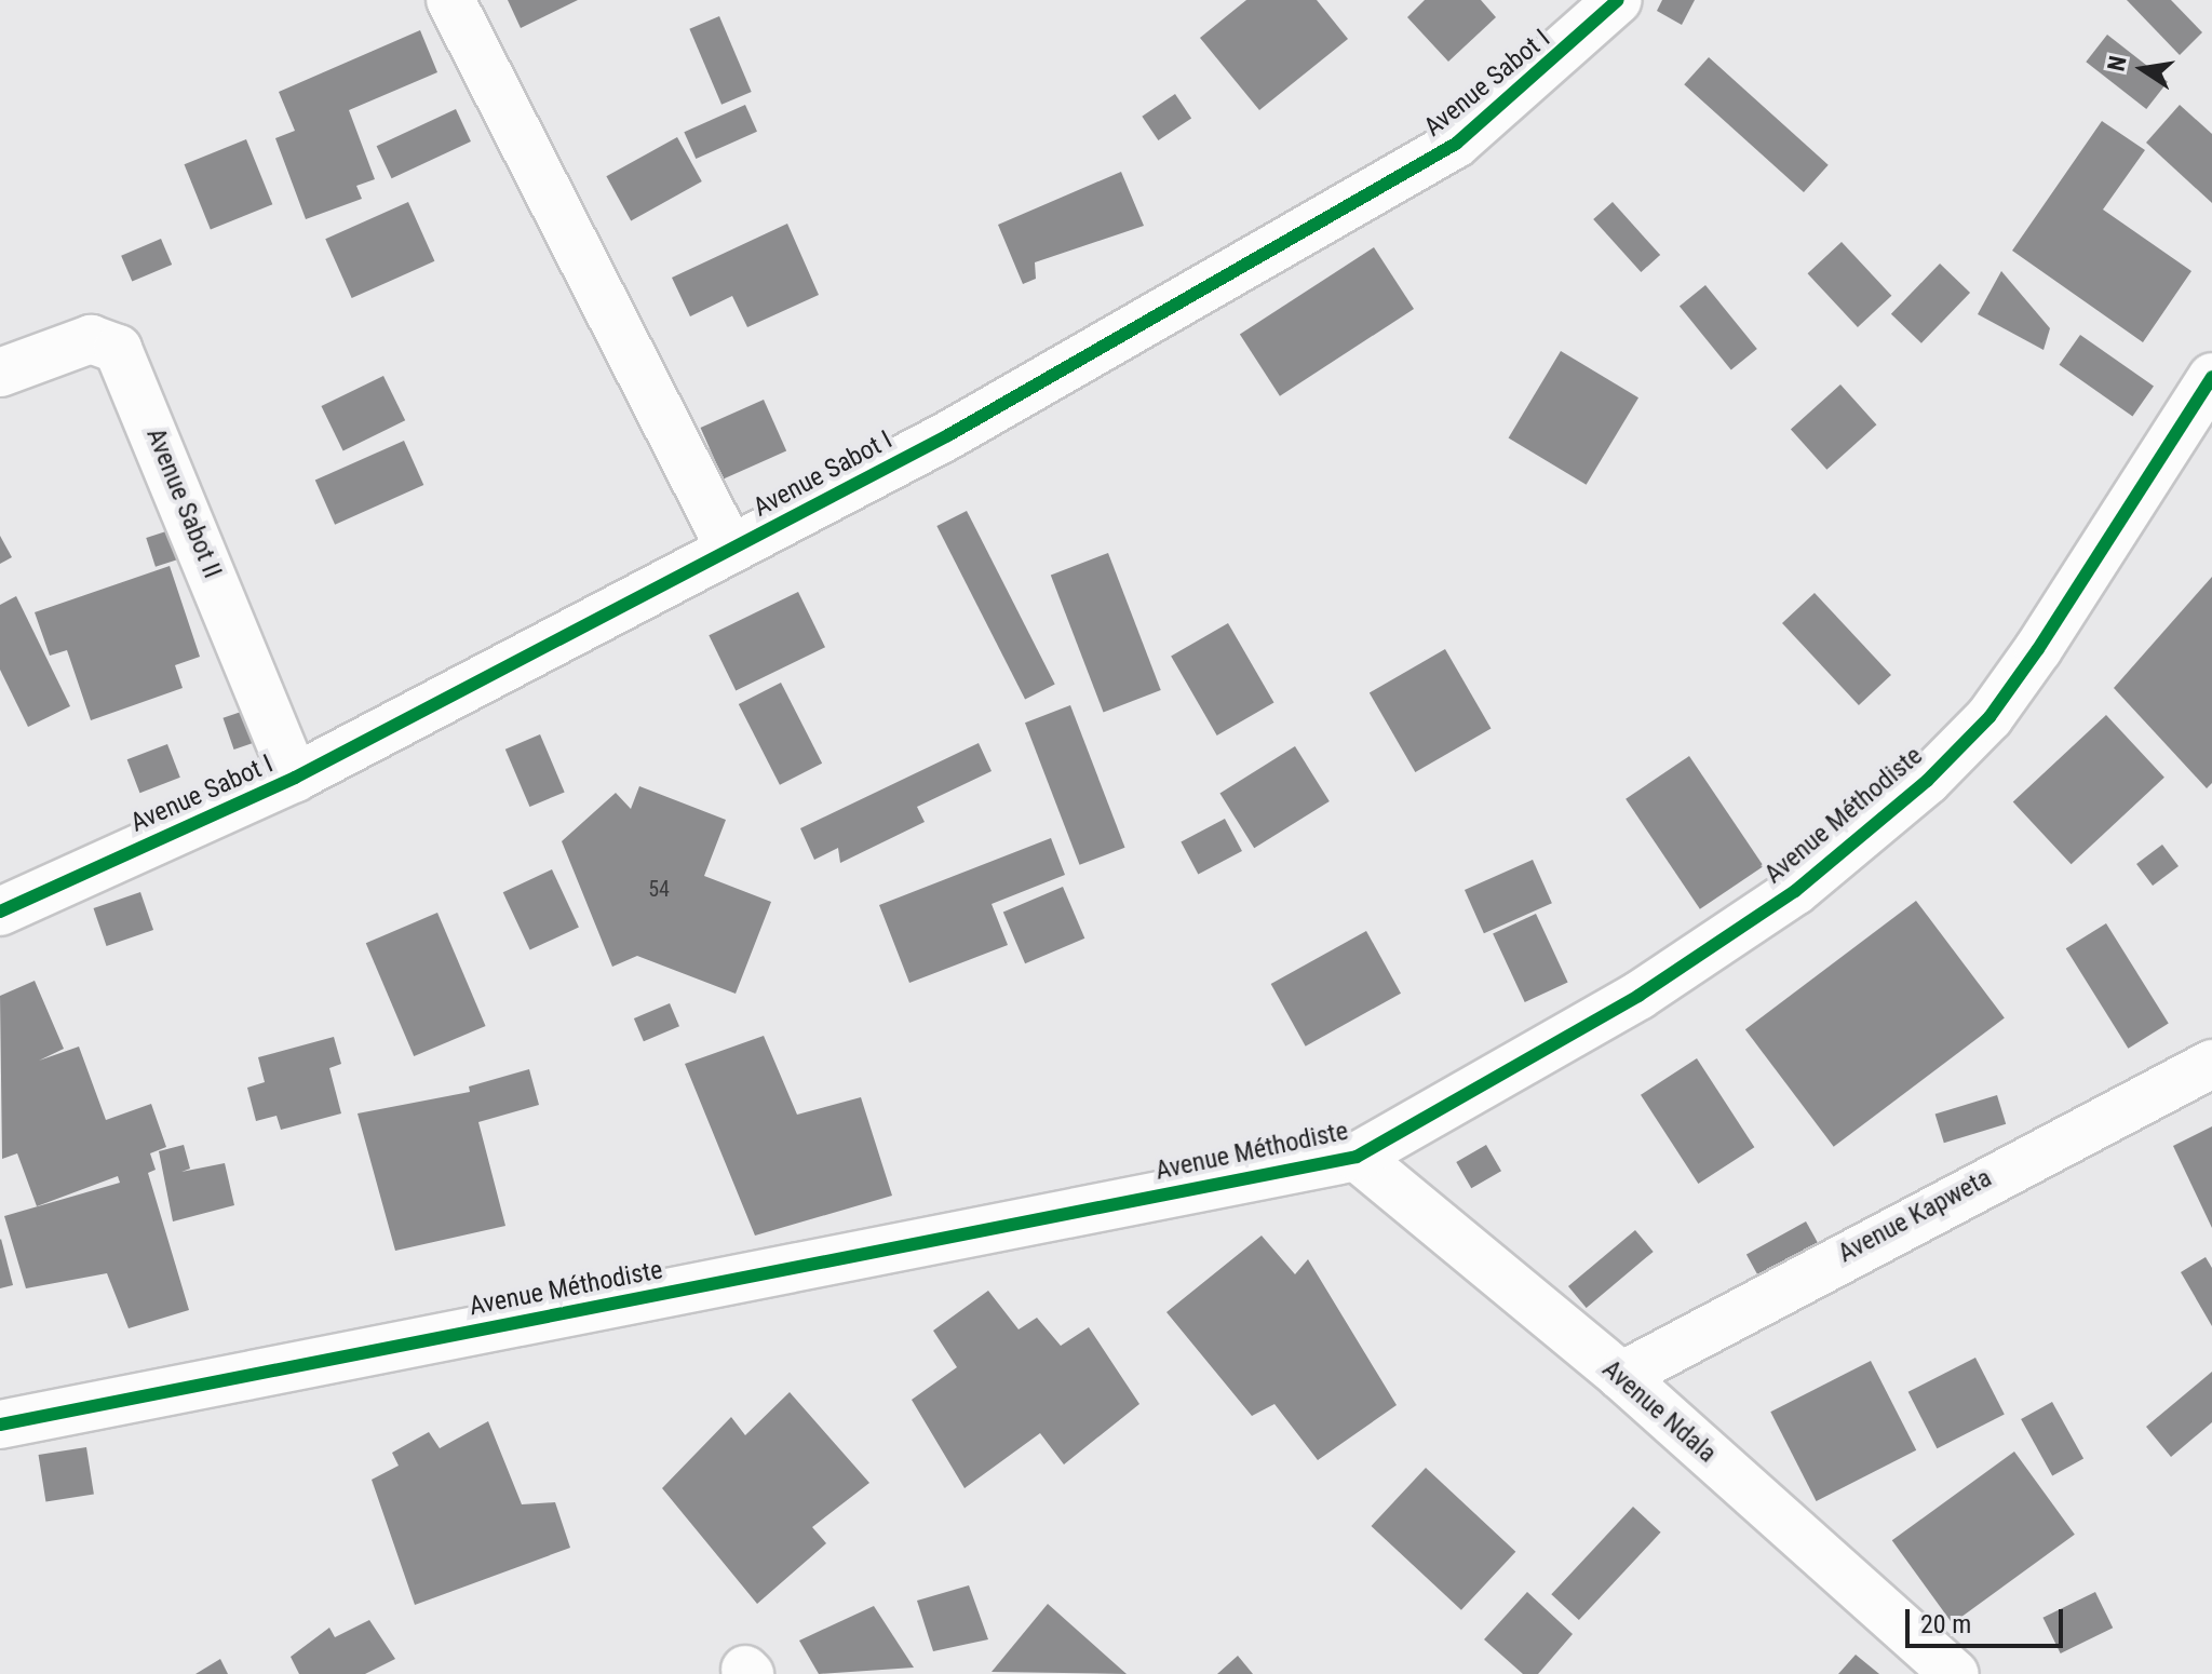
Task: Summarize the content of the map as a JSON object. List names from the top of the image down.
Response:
{
  "streets": {
    "street": [
      "Avenue Sabot I",
      "Avenue Sabot II",
      "Avenue Méthodiste",
      "Avenue Kapweta",
      "Avenue Ndala"
    ]
  },
  "crossings": [
    ["Avenue Sabot I", "Avenue Sabot II"],
    ["Avenue Méthodiste", "Avenue Ndala"],
    ["Avenue Kapweta", "Avenue Ndala"]
  ],
  "house_numbers": ["54"],
  "scale_bar": "20 m",
  "north": "left"
}
